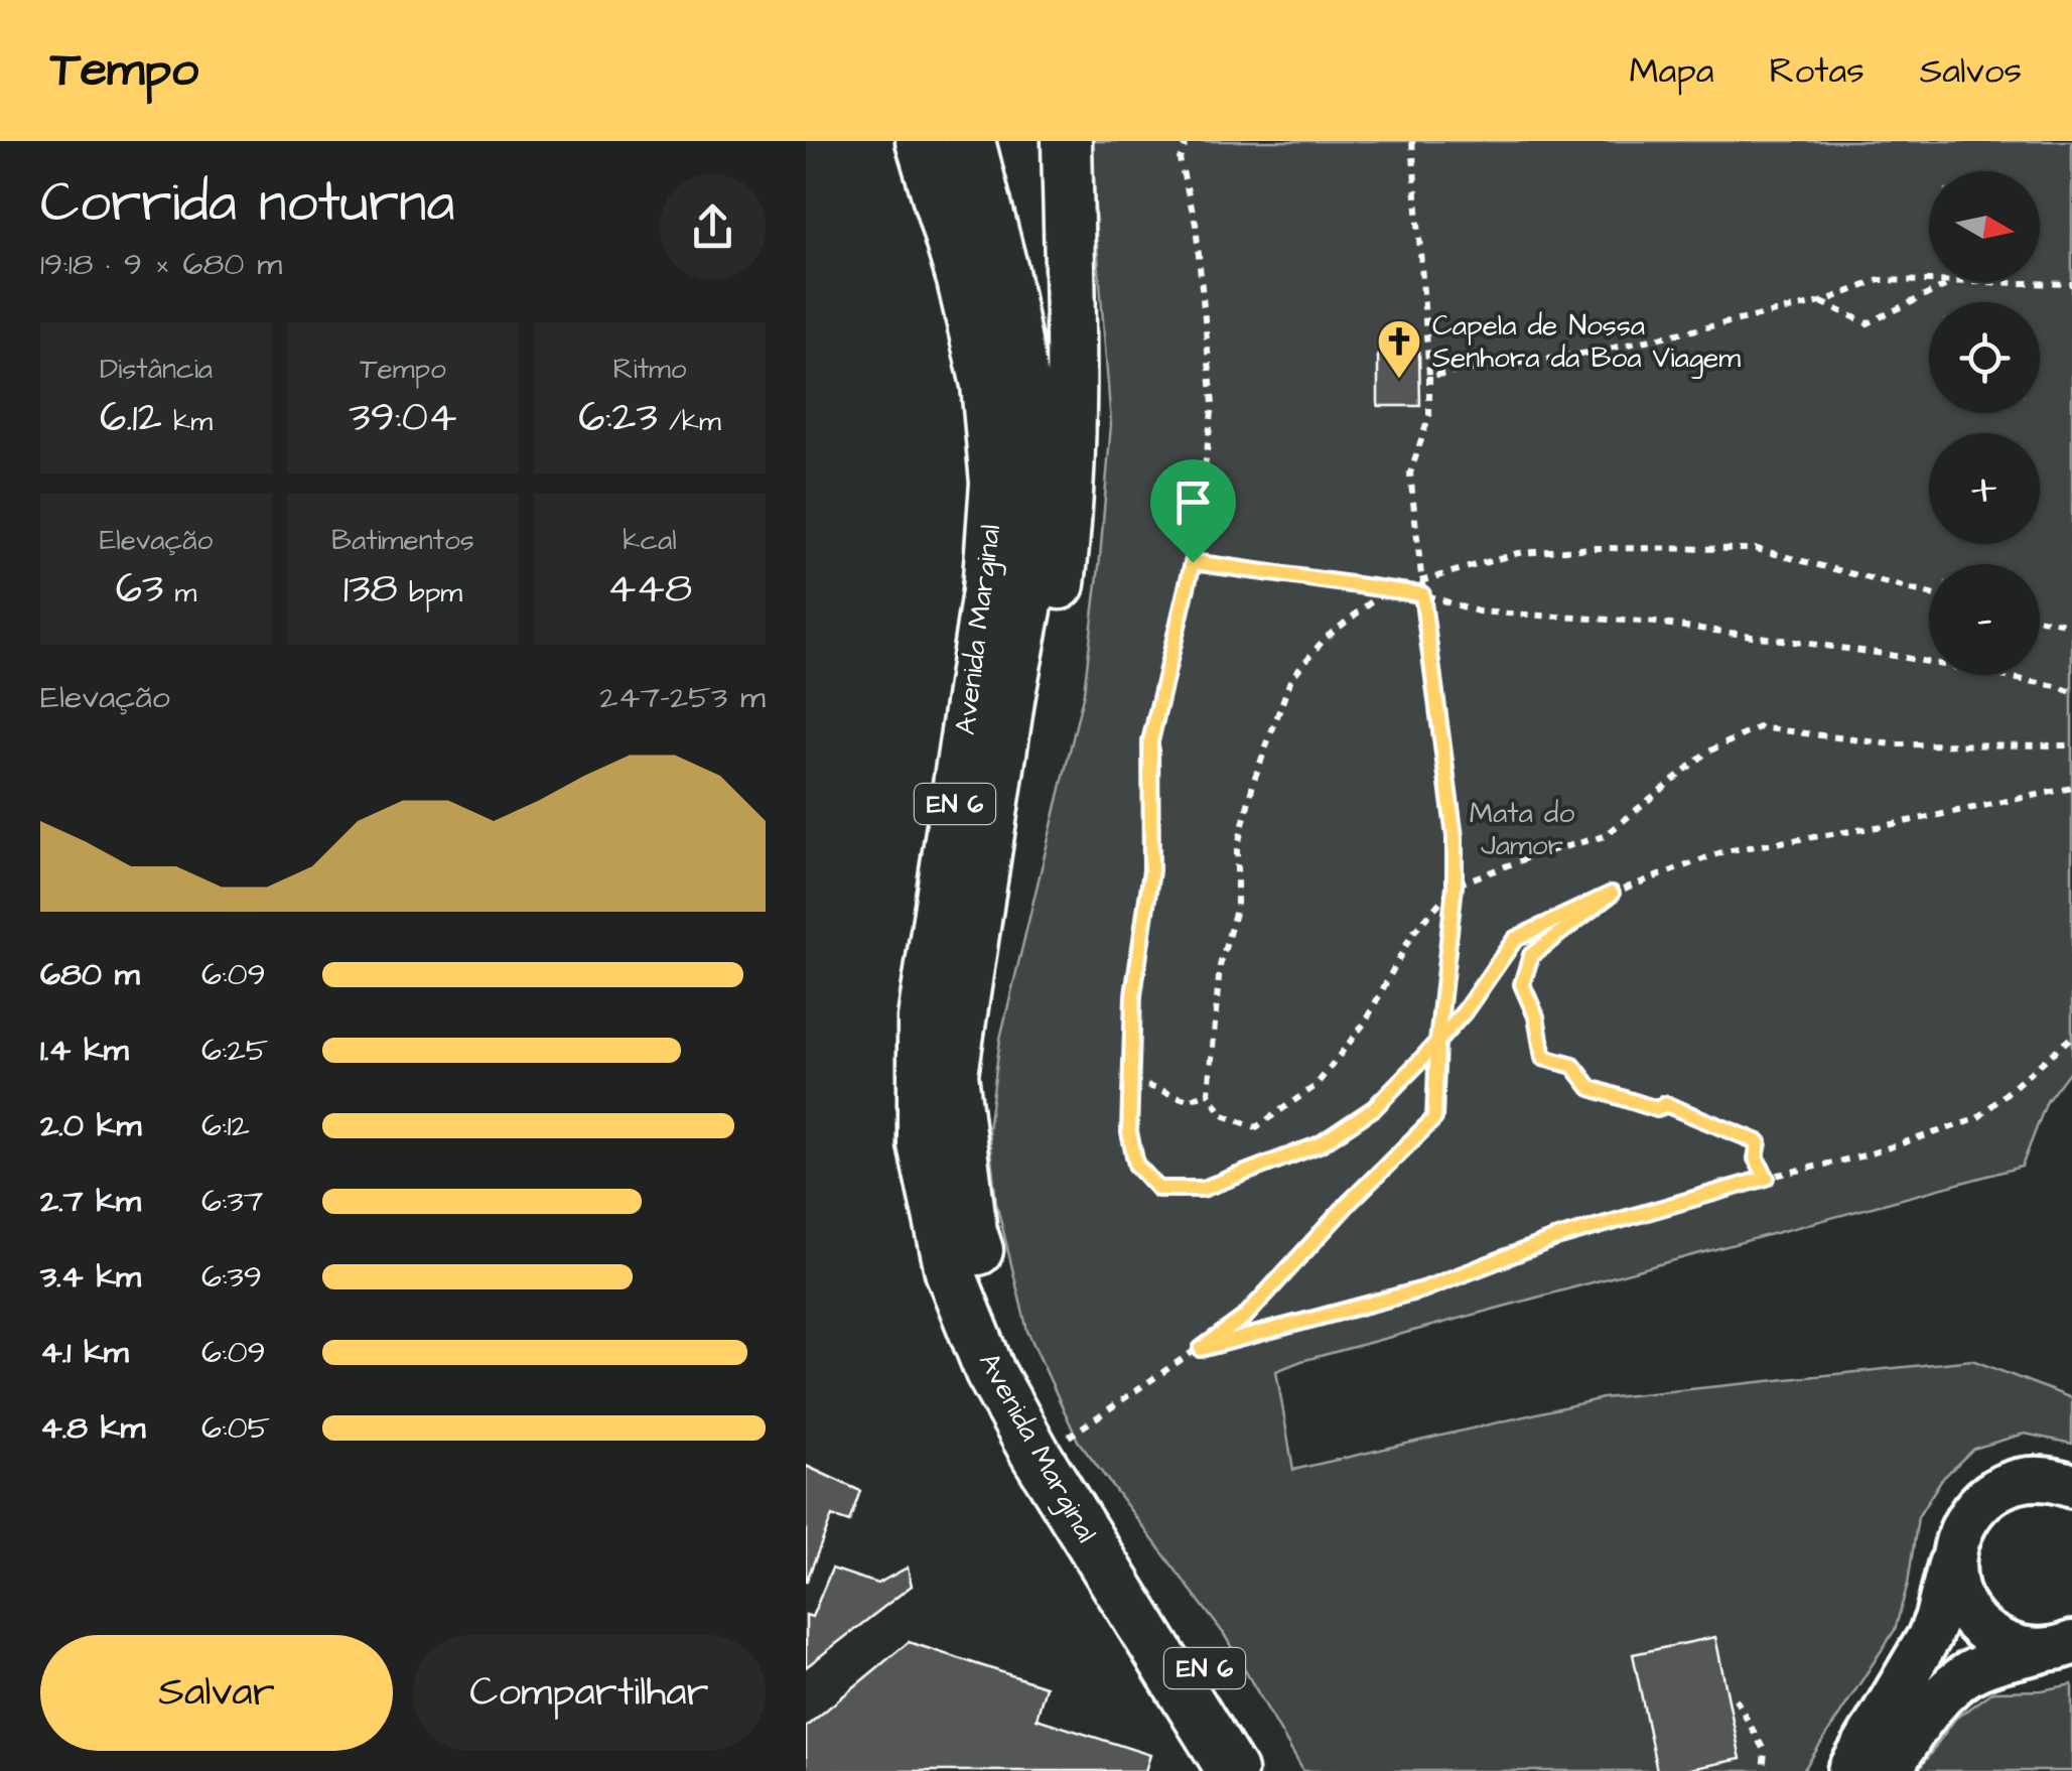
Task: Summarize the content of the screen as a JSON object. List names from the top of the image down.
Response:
{
  "streets": {
    "main road": ["Avenida Marginal", "EN 6"]
  },
  "parks": ["Mata do Jamor"],
  "places": {
    "church": ["Capela de Nossa Senhora da Boa Viagem"]
  },
  "north": "right",
  "page": {
    "header": "Tempo",
    "nav": ["Mapa", "Rotas", "Salvos"],
    "heading": ["Corrida noturna", "19:18 · 9 × 680 m"],
    "map_buttons": ["+", "−"],
    "stats": [
      ["Distância", "6.12 km"],
      ["Tempo", "39:04"],
      ["Ritmo", "6:23 /km"],
      ["Elevação", "63 m"],
      ["Batimentos", "138 bpm"],
      ["kcal", "448"]
    ],
    "chart": ["Elevação", "247–253 m"],
    "list": [
      {
        "name": "680 m",
        "note": "6:09"
      },
      {
        "name": "1.4 km",
        "note": "6:25"
      },
      {
        "name": "2.0 km",
        "note": "6:12"
      },
      {
        "name": "2.7 km",
        "note": "6:37"
      },
      {
        "name": "3.4 km",
        "note": "6:39"
      },
      {
        "name": "4.1 km",
        "note": "6:09"
      },
      {
        "name": "4.8 km",
        "note": "6:05"
      }
    ],
    "buttons": ["Salvar", "Compartilhar"]
  }
}
